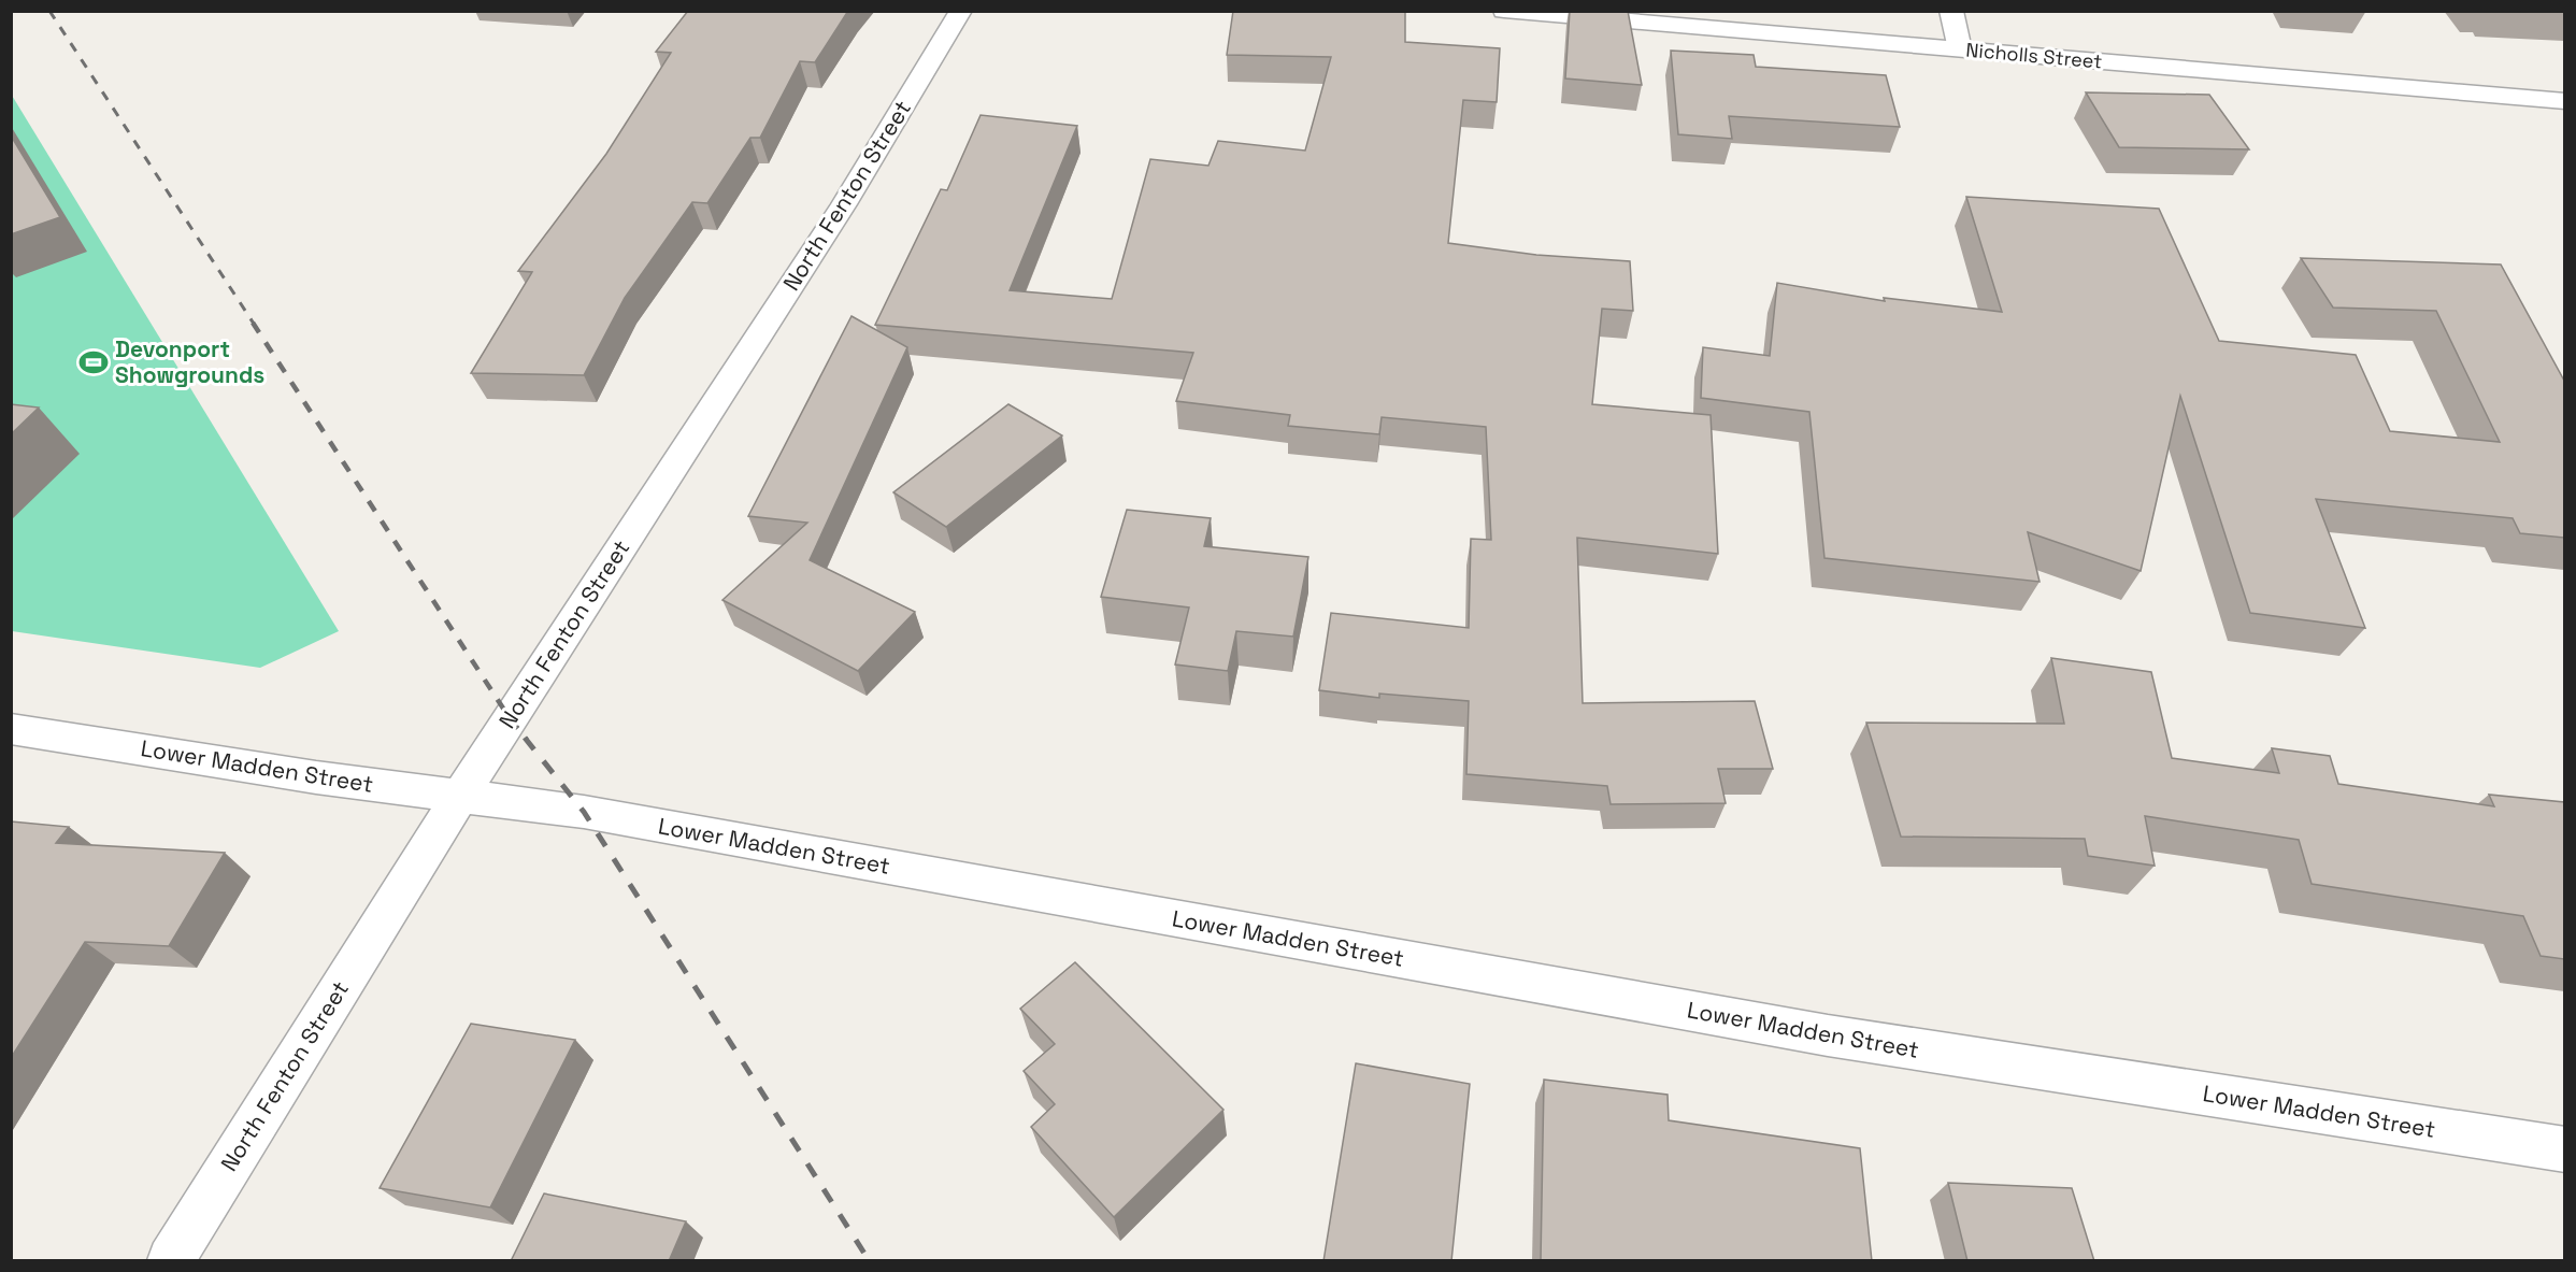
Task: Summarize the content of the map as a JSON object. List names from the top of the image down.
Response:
{
  "streets": {
    "street": ["Nicholls Street", "North Fenton Street", "Lower Madden Street"]
  },
  "crossings": [
    ["North Fenton Street", "Lower Madden Street"]
  ],
  "places": {
    "sports": ["Devonport Showgrounds"]
  }
}
